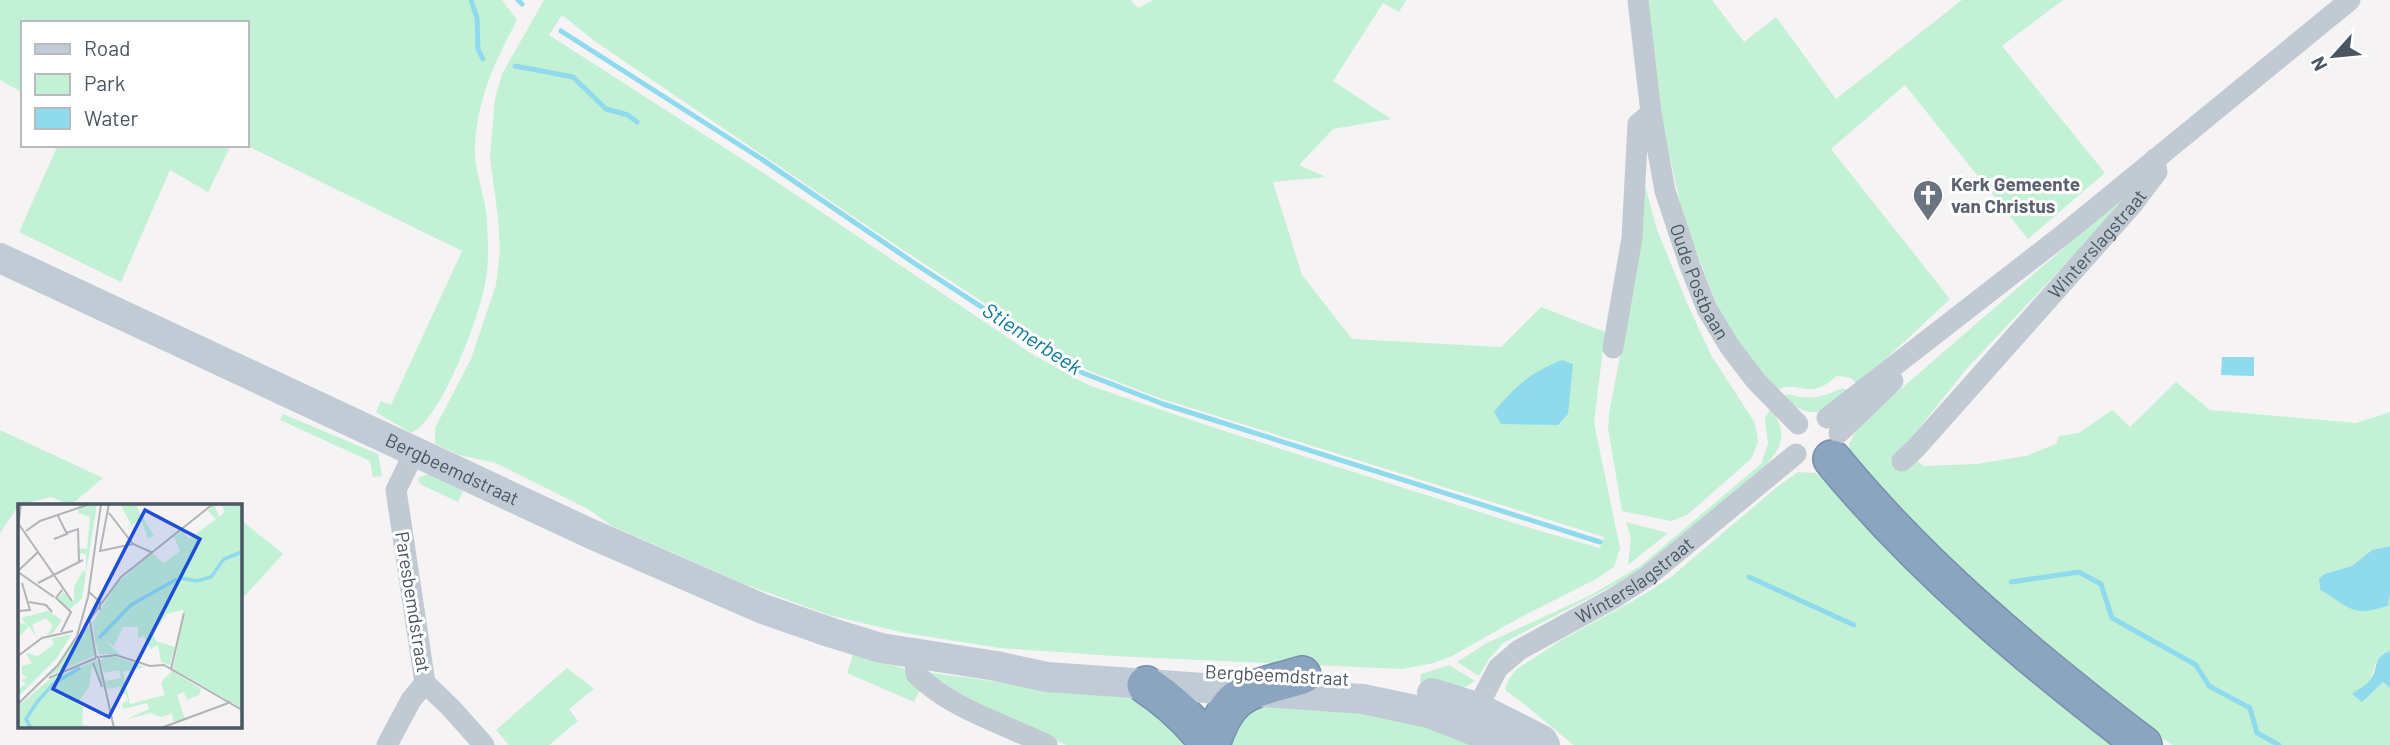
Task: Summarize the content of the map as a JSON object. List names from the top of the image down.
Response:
{
  "streets": {
    "street": [
      "Winterslagstraat",
      "Oude Postbaan",
      "Bergbeemdstraat",
      "Paresbemdstraat"
    ]
  },
  "crossings": [
    ["Winterslagstraat", "Bergbeemdstraat"],
    ["Bergbeemdstraat", "Paresbemdstraat"]
  ],
  "water": ["Stiemerbeek"],
  "places": {
    "church": ["Kerk Gemeente van Christus"]
  },
  "legend": ["Road", "Park", "Water"],
  "north": "bottom left"
}
